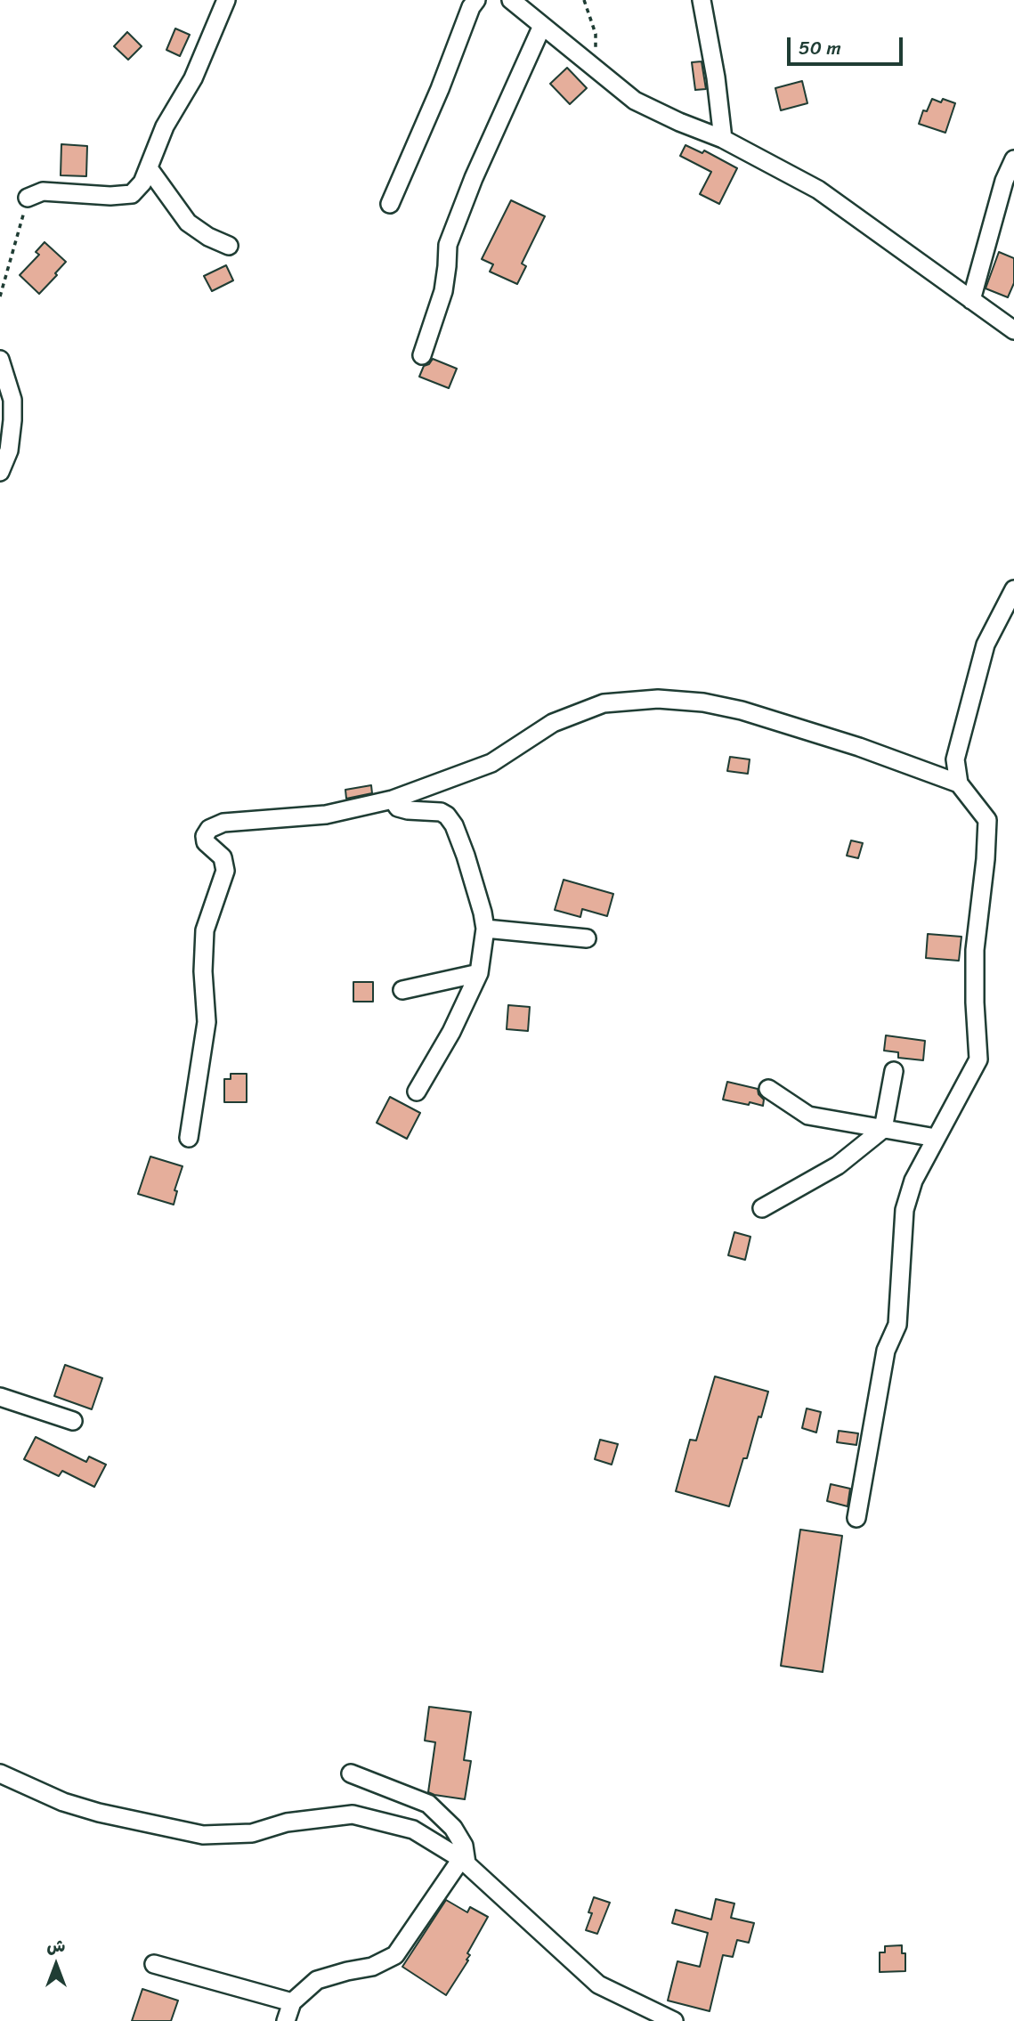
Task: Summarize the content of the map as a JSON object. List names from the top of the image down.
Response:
{
  "scale_bar": "50 m",
  "north": "top"
}
